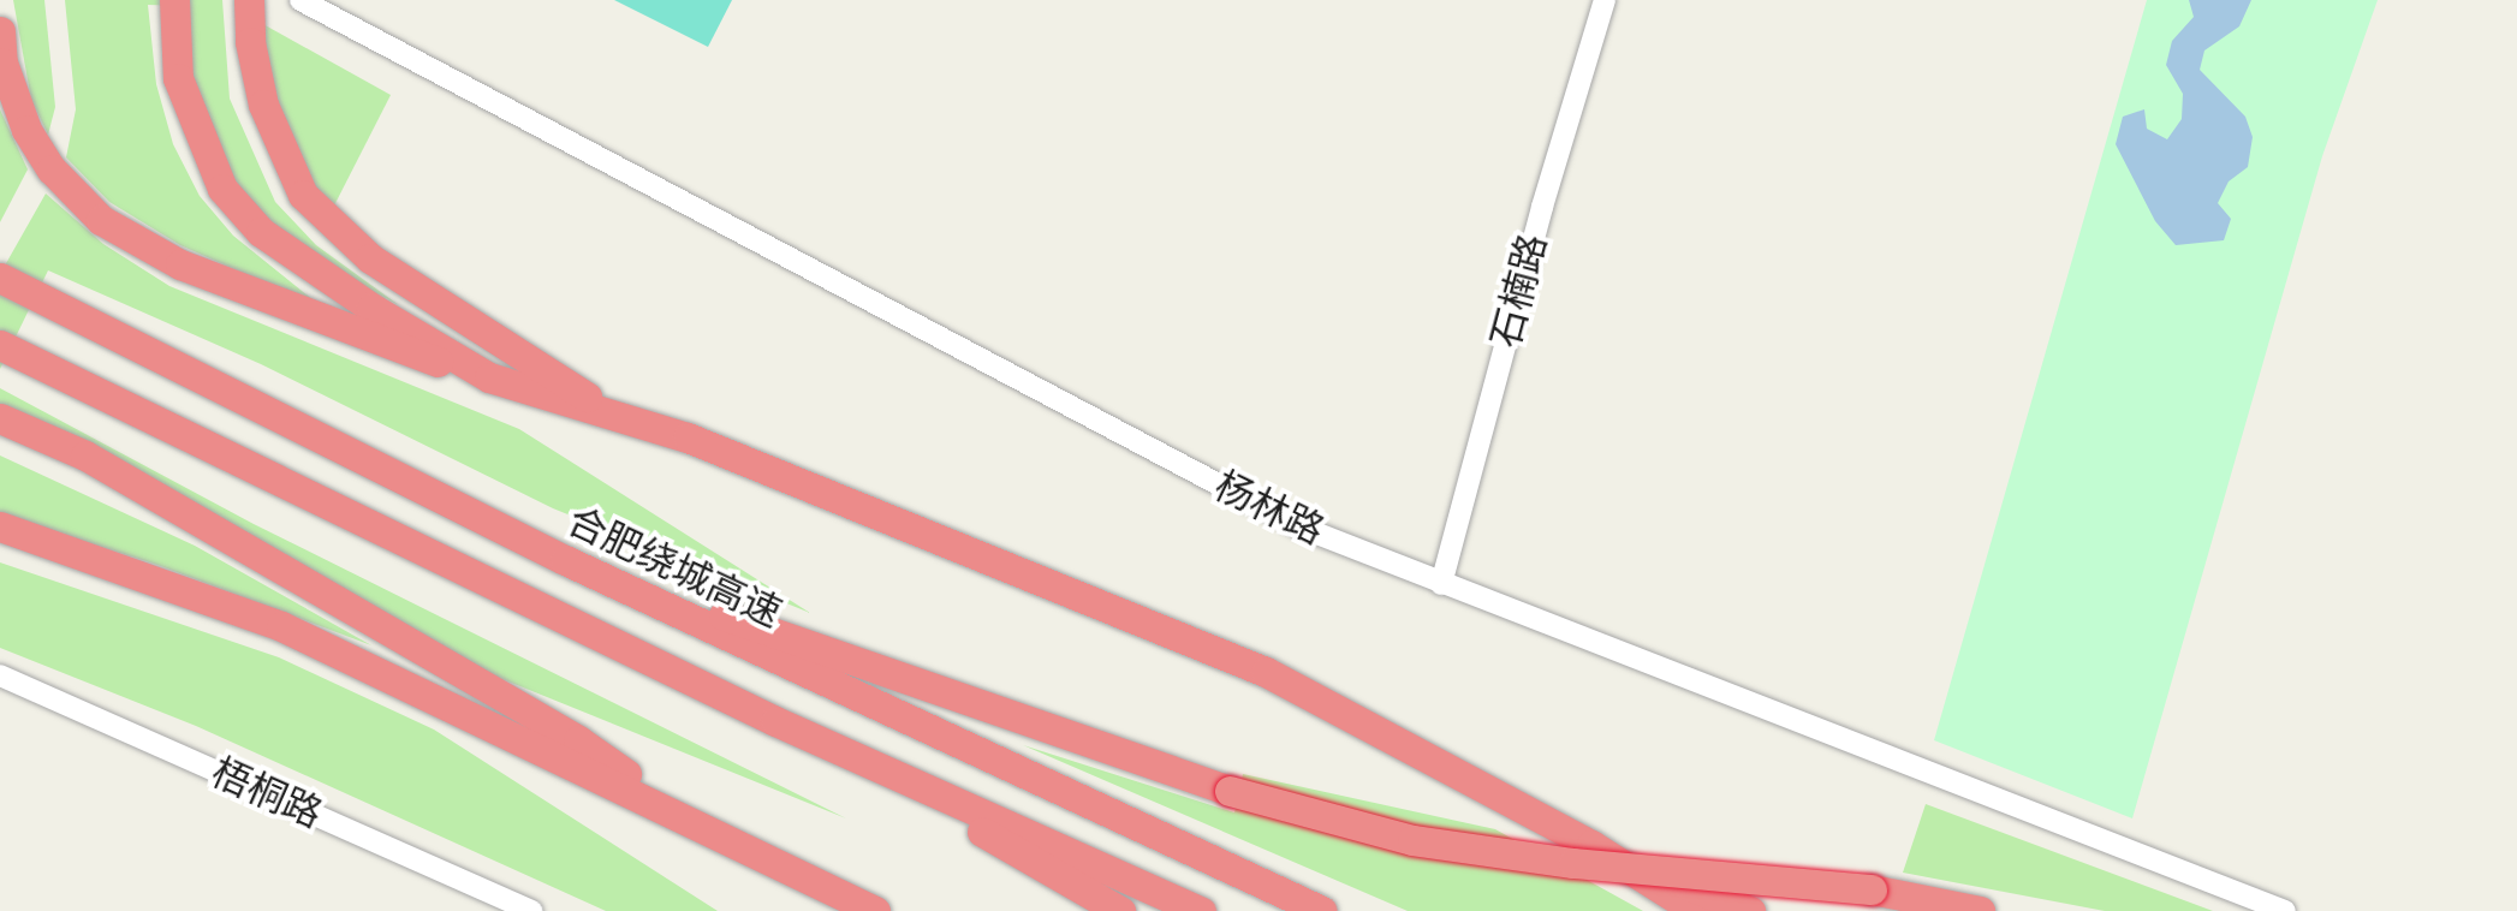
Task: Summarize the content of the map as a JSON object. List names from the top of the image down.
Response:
{
  "streets": {
    "highway": ["合肥绕城高速"],
    "street": ["石楠路", "杨林路", "梧桐路"]
  },
  "crossings": [
    ["石楠路", "杨林路"]
  ]
}
